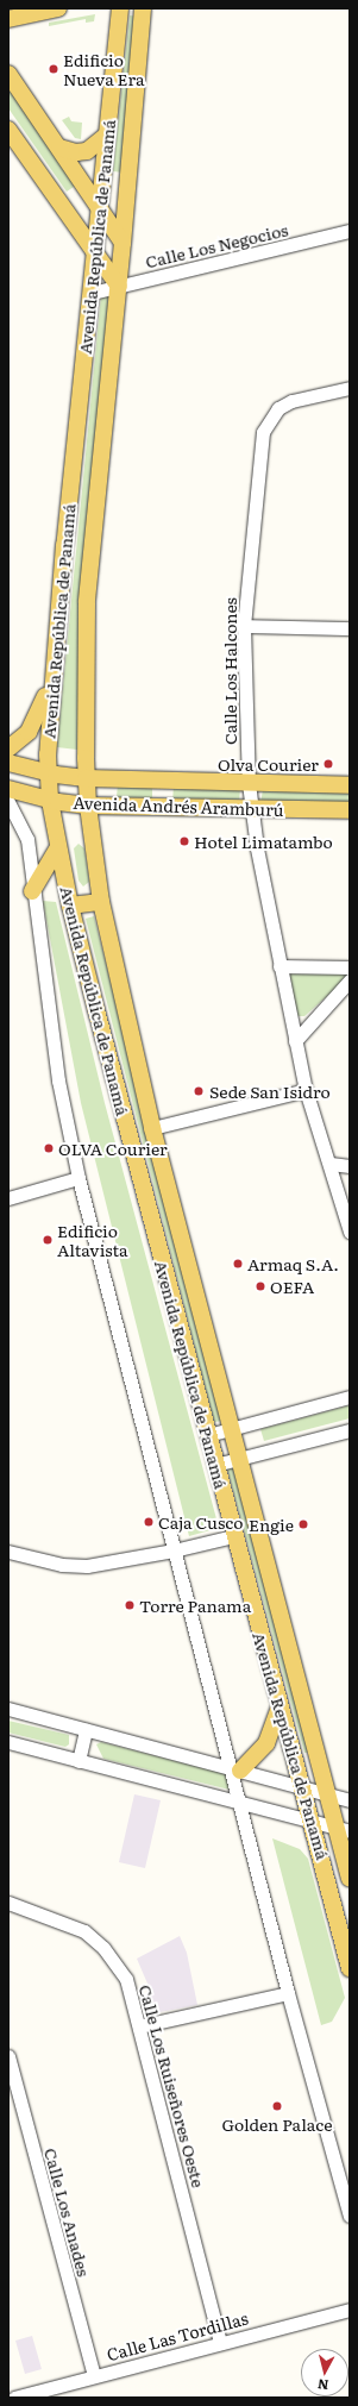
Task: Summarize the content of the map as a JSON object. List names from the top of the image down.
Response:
{
  "streets": {
    "main road": ["Avenida República de Panamá", "Avenida Andrés Aramburú"],
    "street": [
      "Calle Los Negocios",
      "Calle Los Halcones",
      "Calle Los Ruiseñores Oeste",
      "Calle Los Anades",
      "Calle Las Tordillas"
    ]
  },
  "crossings": [
    ["Avenida República de Panamá", "Calle Los Negocios"],
    ["Avenida República de Panamá", "Avenida Andrés Aramburú"],
    ["Calle Los Halcones", "Avenida Andrés Aramburú"],
    ["Calle Los Ruiseñores Oeste", "Calle Las Tordillas"],
    ["Calle Los Anades", "Calle Las Tordillas"]
  ],
  "places": [
    "Edificio Nueva Era",
    "Olva Courier",
    "Hotel Limatambo",
    "Sede San Isidro",
    "OLVA Courier",
    "Edificio Altavista",
    "Armaq S.A.",
    "OEFA",
    "Caja Cusco",
    "Engie",
    "Torre Panama",
    "Golden Palace"
  ],
  "north": "bottom"
}
